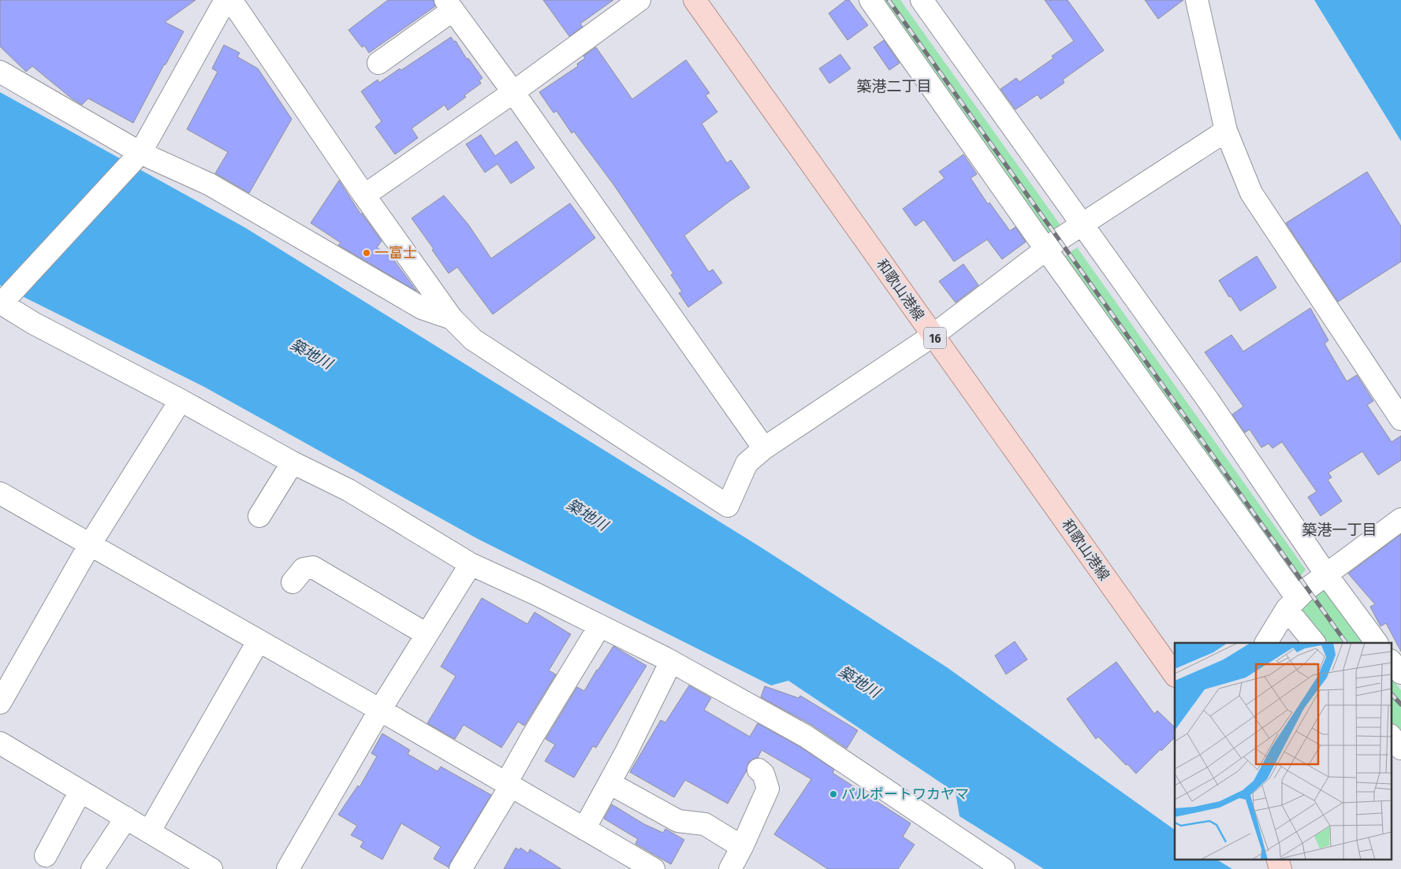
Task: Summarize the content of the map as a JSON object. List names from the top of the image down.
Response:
{
  "streets": {
    "main road": ["和歌山港線", "16"]
  },
  "districts": ["築港二丁目", "築港一丁目"],
  "water": ["築地川"],
  "places": ["一富士", "パルポートワカヤマ"]
}
